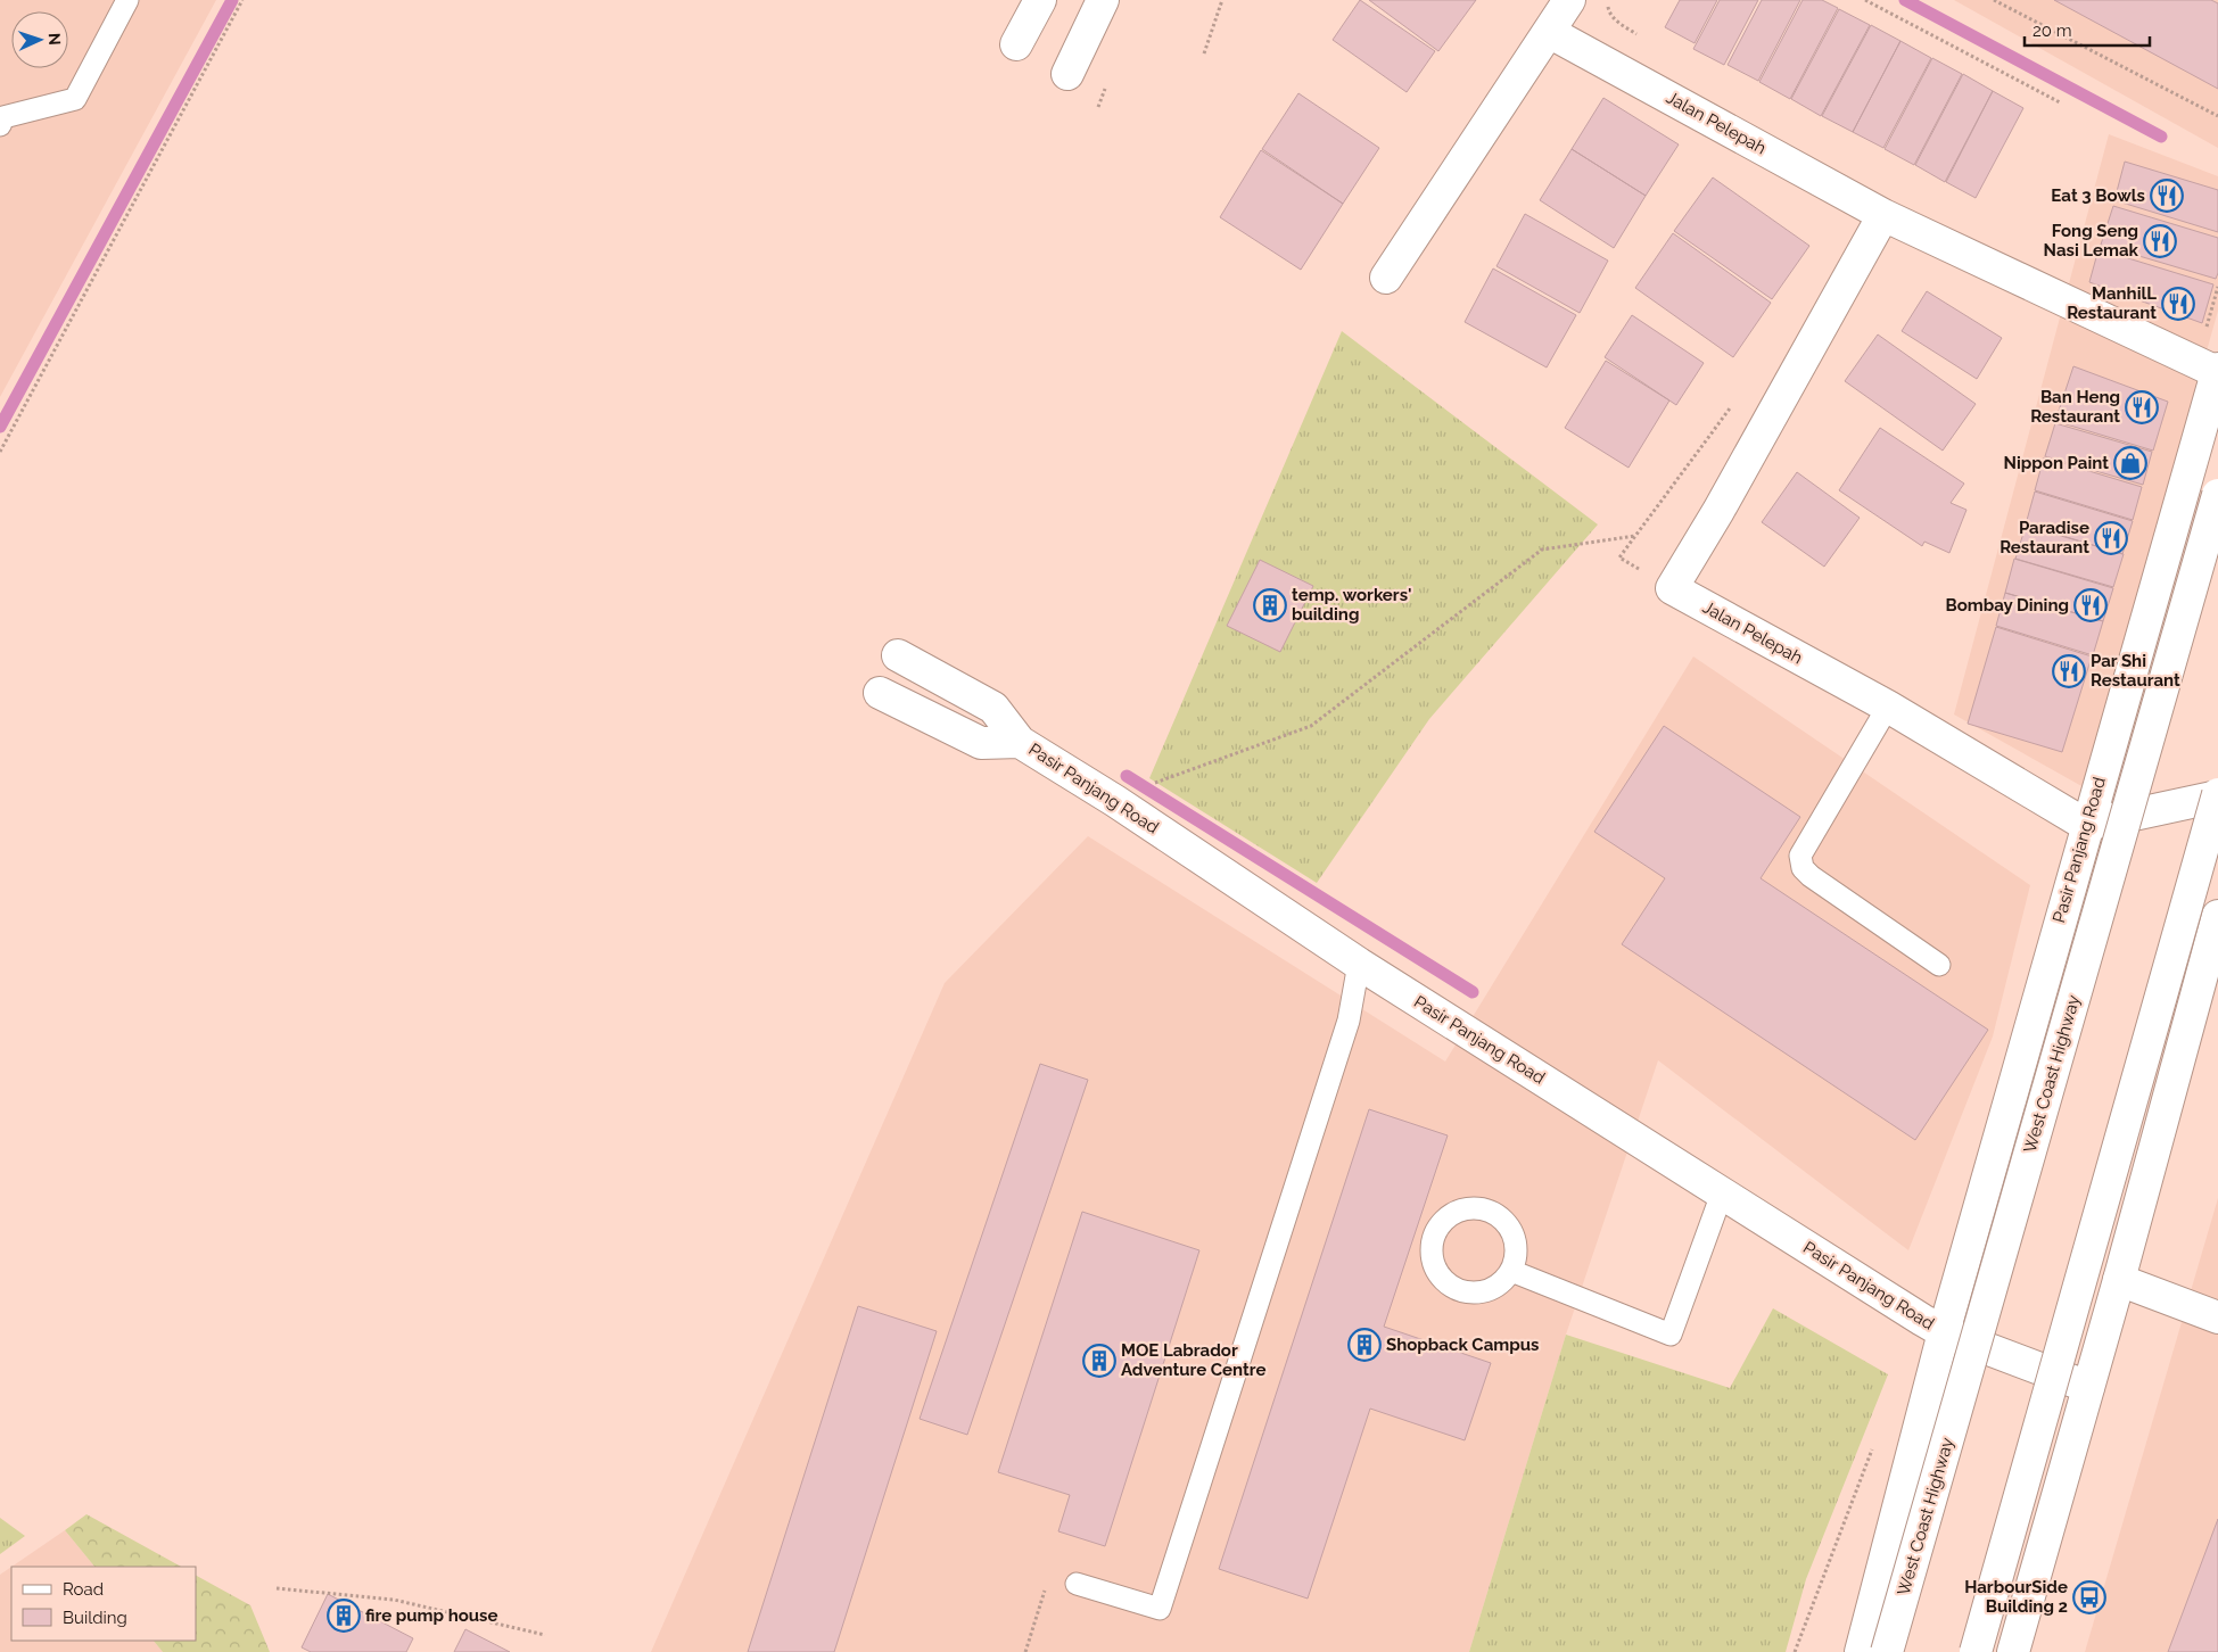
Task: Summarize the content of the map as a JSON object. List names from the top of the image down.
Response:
{
  "streets": {
    "main road": ["Jalan Pelepah", "Pasir Panjang Road", "West Coast Highway"]
  },
  "crossings": [
    ["Jalan Pelepah", "Pasir Panjang Road"]
  ],
  "places": {
    "restaurant": [
      "Eat 3 Bowls",
      "Fong Seng Nasi Lemak",
      "ManhilL Restaurant",
      "Ban Heng Restaurant",
      "Paradise Restaurant",
      "Bombay Dining",
      "Par Shi Restaurant"
    ],
    "shop": ["Nippon Paint"],
    "building": [
      "temp. workers' building",
      "Shopback Campus",
      "MOE Labrador Adventure Centre",
      "fire pump house"
    ],
    "bus stop": ["HarbourSide Building 2"]
  },
  "legend": ["Road", "Building"],
  "scale_bar": "20 m",
  "north": "right"
}
